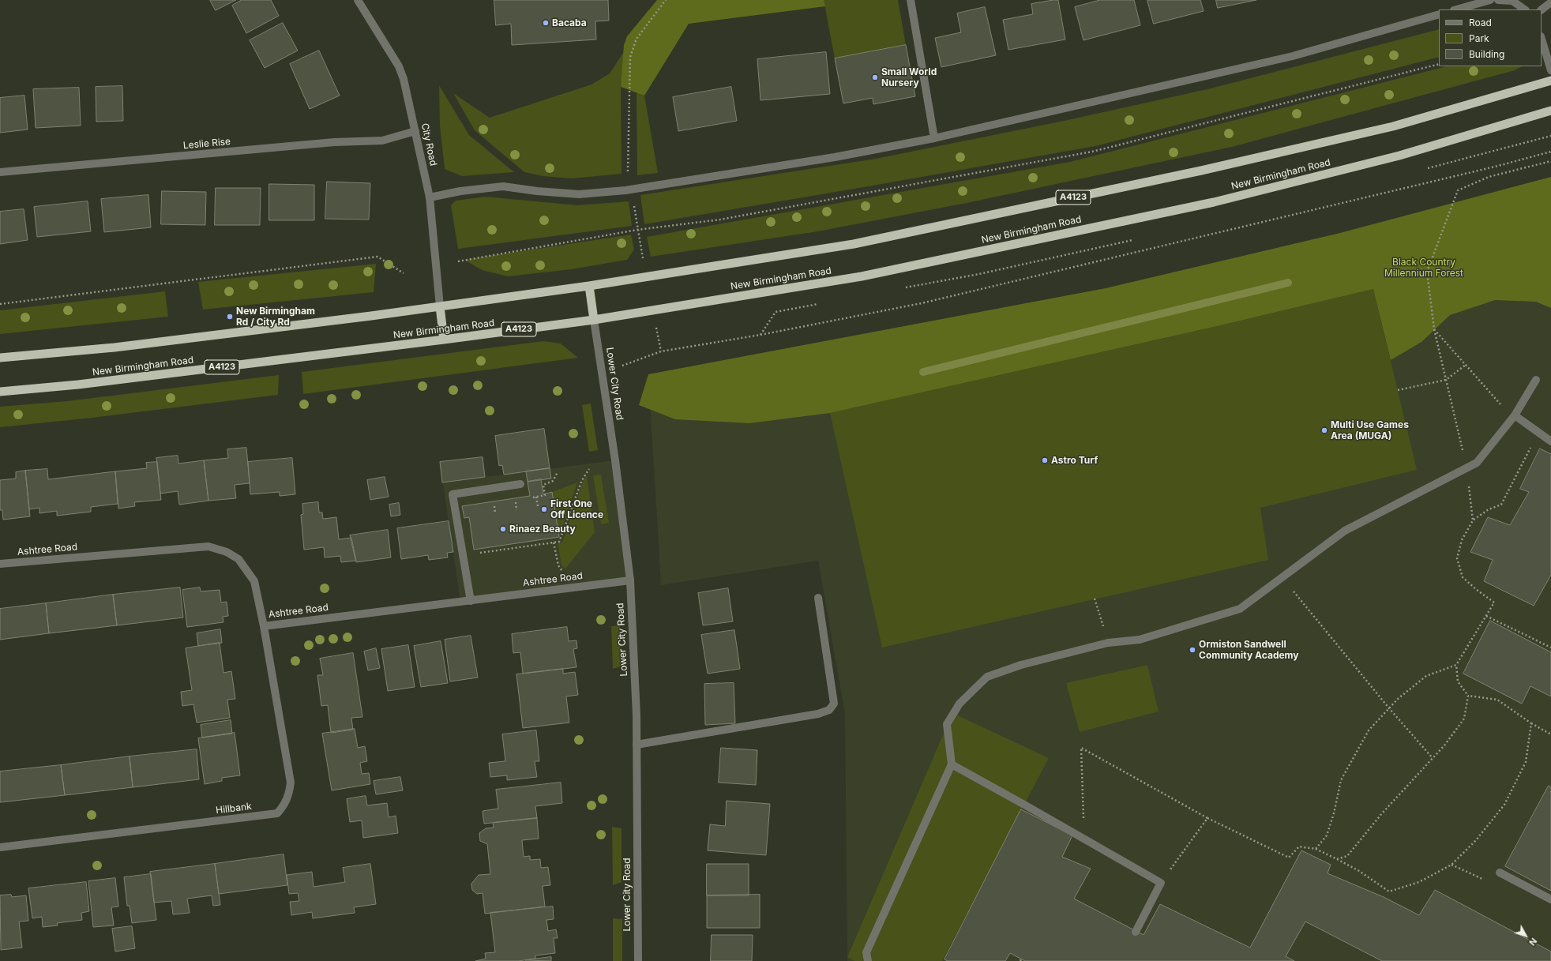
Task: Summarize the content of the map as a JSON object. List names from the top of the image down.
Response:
{
  "streets": {
    "highway": ["New Birmingham Road", "A4123"],
    "street": [
      "Leslie Rise",
      "City Road",
      "Lower City Road",
      "Ashtree Road",
      "Hillbank"
    ]
  },
  "crossings": [
    ["Leslie Rise", "City Road"],
    ["City Road", "A4123"],
    ["New Birmingham Road", "Lower City Road"],
    ["Lower City Road", "Ashtree Road"],
    ["Ashtree Road", "Hillbank"]
  ],
  "parks": ["Black Country Millennium Forest"],
  "places": [
    "Bacaba",
    "Small World Nursery",
    "New Birmingham Rd / City Rd",
    "Multi Use Games Area (MUGA)",
    "Astro Turf",
    "First One Off Licence",
    "Rinaez Beauty",
    "Ormiston Sandwell Community Academy"
  ],
  "legend": ["Road", "Park", "Building"],
  "north": "bottom right"
}
